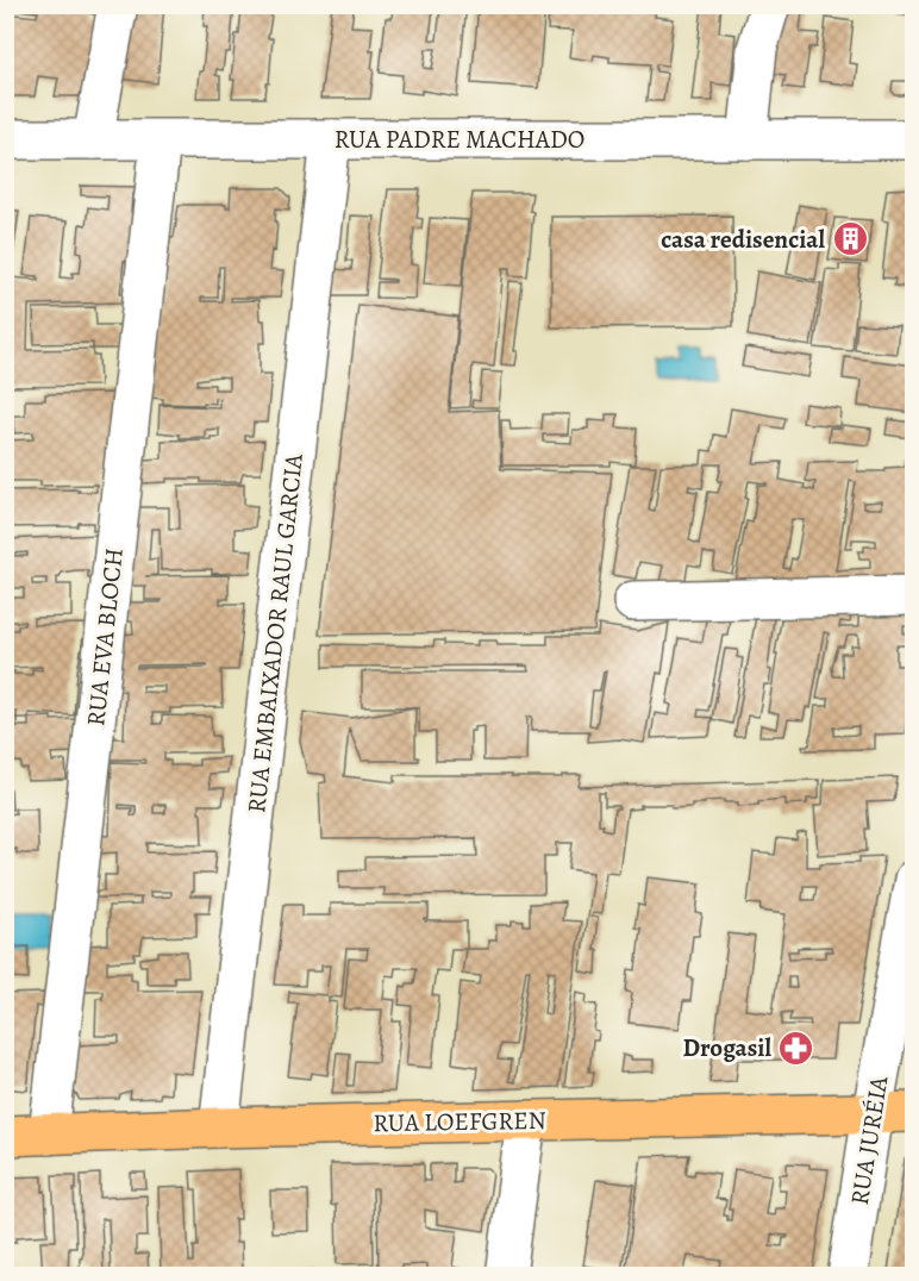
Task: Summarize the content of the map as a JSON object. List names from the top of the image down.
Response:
{
  "streets": {
    "main road": ["RUA LOEFGREN"],
    "street": [
      "RUA PADRE MACHADO",
      "RUA EMBAIXADOR RAUL GARCIA",
      "RUA EVA BLOCH",
      "RUA JURÉIA"
    ]
  },
  "crossings": [
    ["RUA PADRE MACHADO", "RUA EMBAIXADOR RAUL GARCIA"],
    ["RUA PADRE MACHADO", "RUA EVA BLOCH"],
    ["RUA EMBAIXADOR RAUL GARCIA", "RUA LOEFGREN"],
    ["RUA EVA BLOCH", "RUA LOEFGREN"],
    ["RUA LOEFGREN", "RUA JURÉIA"]
  ],
  "places": {
    "building": ["casa redisencial"],
    "pharmacy": ["Drogasil"]
  }
}
